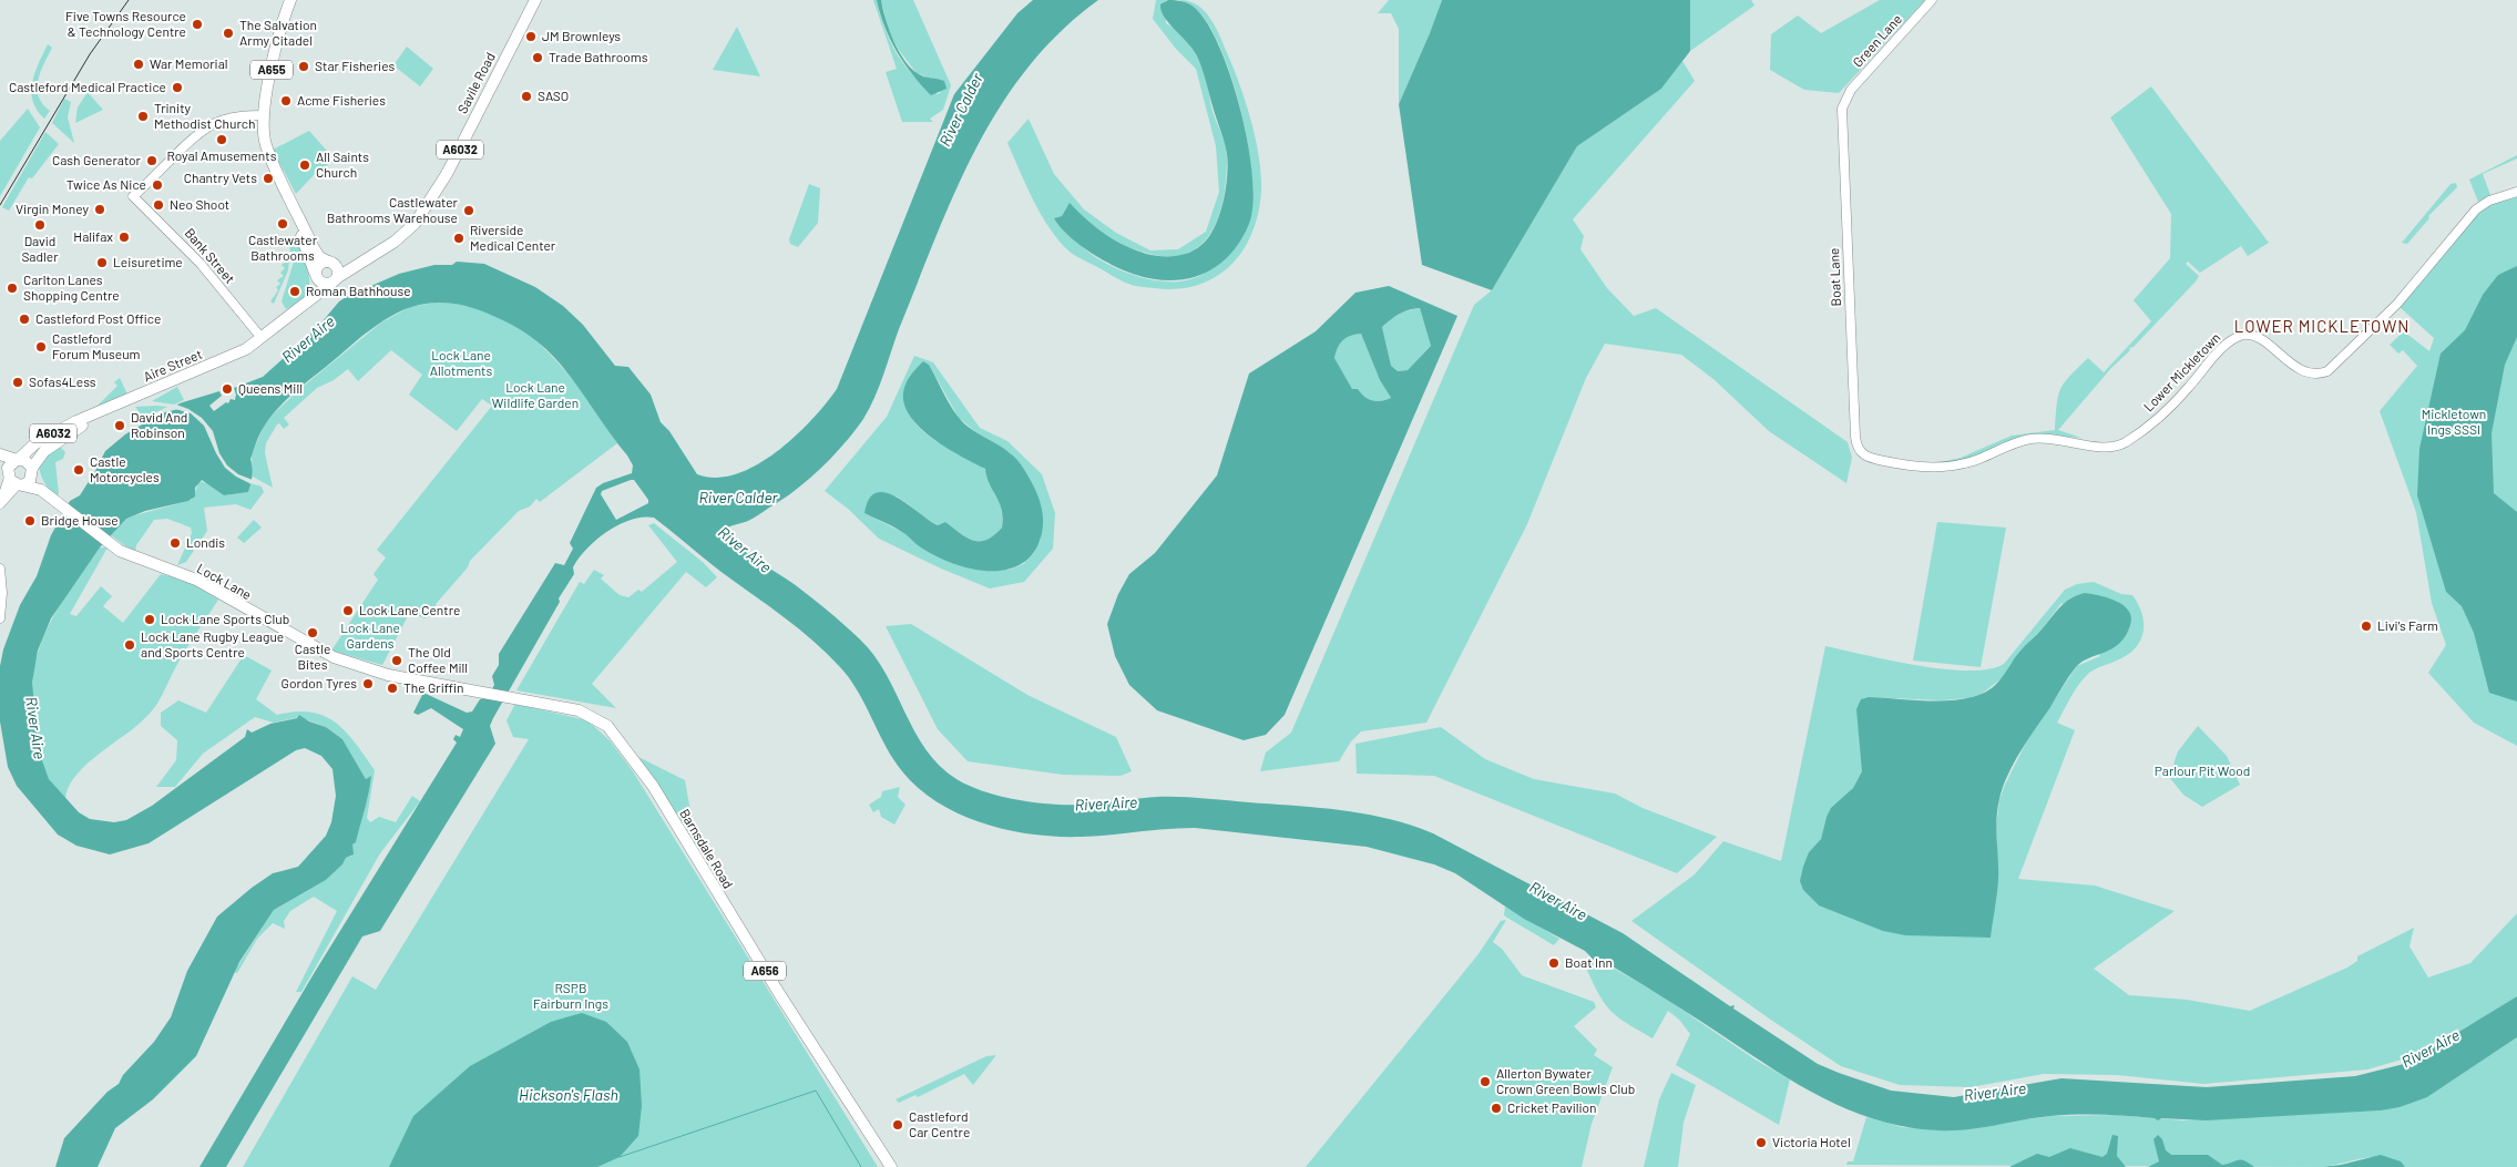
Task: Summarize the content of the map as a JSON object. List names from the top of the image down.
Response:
{
  "streets": {
    "main road": [
      "A655",
      "Savile Road",
      "A6032",
      "Aire Street",
      "Lock Lane",
      "Barnsdale Road",
      "A656"
    ],
    "street": [
      "Green Lane",
      "Bank Street",
      "Boat Lane",
      "Lower Mickletown"
    ]
  },
  "crossings": [
    ["Green Lane", "Boat Lane"],
    ["A655", "Bank Street"],
    ["Savile Road", "Bank Street"],
    ["Savile Road", "Aire Street"],
    ["Bank Street", "Aire Street"],
    ["Boat Lane", "Lower Mickletown"],
    ["Aire Street", "A656"],
    ["Lock Lane", "Barnsdale Road"],
    ["Lock Lane", "A656"]
  ],
  "districts": ["LOWER MICKLETOWN"],
  "water": ["River Calder", "River Aire", "Hickson's Flash"],
  "parks": [
    "Lock Lane Allotments",
    "Lock Lane Wildlife Garden",
    "Mickletown Ings SSSI",
    "Lock Lane Gardens",
    "Parlour Pit Wood",
    "RSPB Fairburn Ings"
  ],
  "places": [
    "Five Towns Resource & Technology Centre",
    "The Salvation Army Citadel",
    "JM Brownleys",
    "Trade Bathrooms",
    "War Memorial",
    "Star Fisheries",
    "Castleford Medical Practice",
    "SASO",
    "Acme Fisheries",
    "Trinity Methodist Church",
    "Royal Amusements",
    "Cash Generator",
    "All Saints Church",
    "Chantry Vets",
    "Twice As Nice",
    "Neo Shoot",
    "Virgin Money",
    "Castlewater Bathrooms Warehouse",
    "Castlewater Bathrooms",
    "David Sadler",
    "Halifax",
    "Riverside Medical Center",
    "Leisuretime",
    "Carlton Lanes Shopping Centre",
    "Roman Bathhouse",
    "Castleford Post Office",
    "Castleford Forum Museum",
    "Sofas4Less",
    "Queens Mill",
    "David And Robinson",
    "Castle Motorcycles",
    "Bridge House",
    "Londis",
    "Lock Lane Centre",
    "Lock Lane Sports Club",
    "Livi's Farm",
    "Castle Bites",
    "Lock Lane Rugby League and Sports Centre",
    "The Old Coffee Mill",
    "Gordon Tyres",
    "The Griffin",
    "Boat Inn",
    "Allerton Bywater Crown Green Bowls Club",
    "Cricket Pavilion",
    "Castleford Car Centre",
    "Victoria Hotel"
  ]
}
